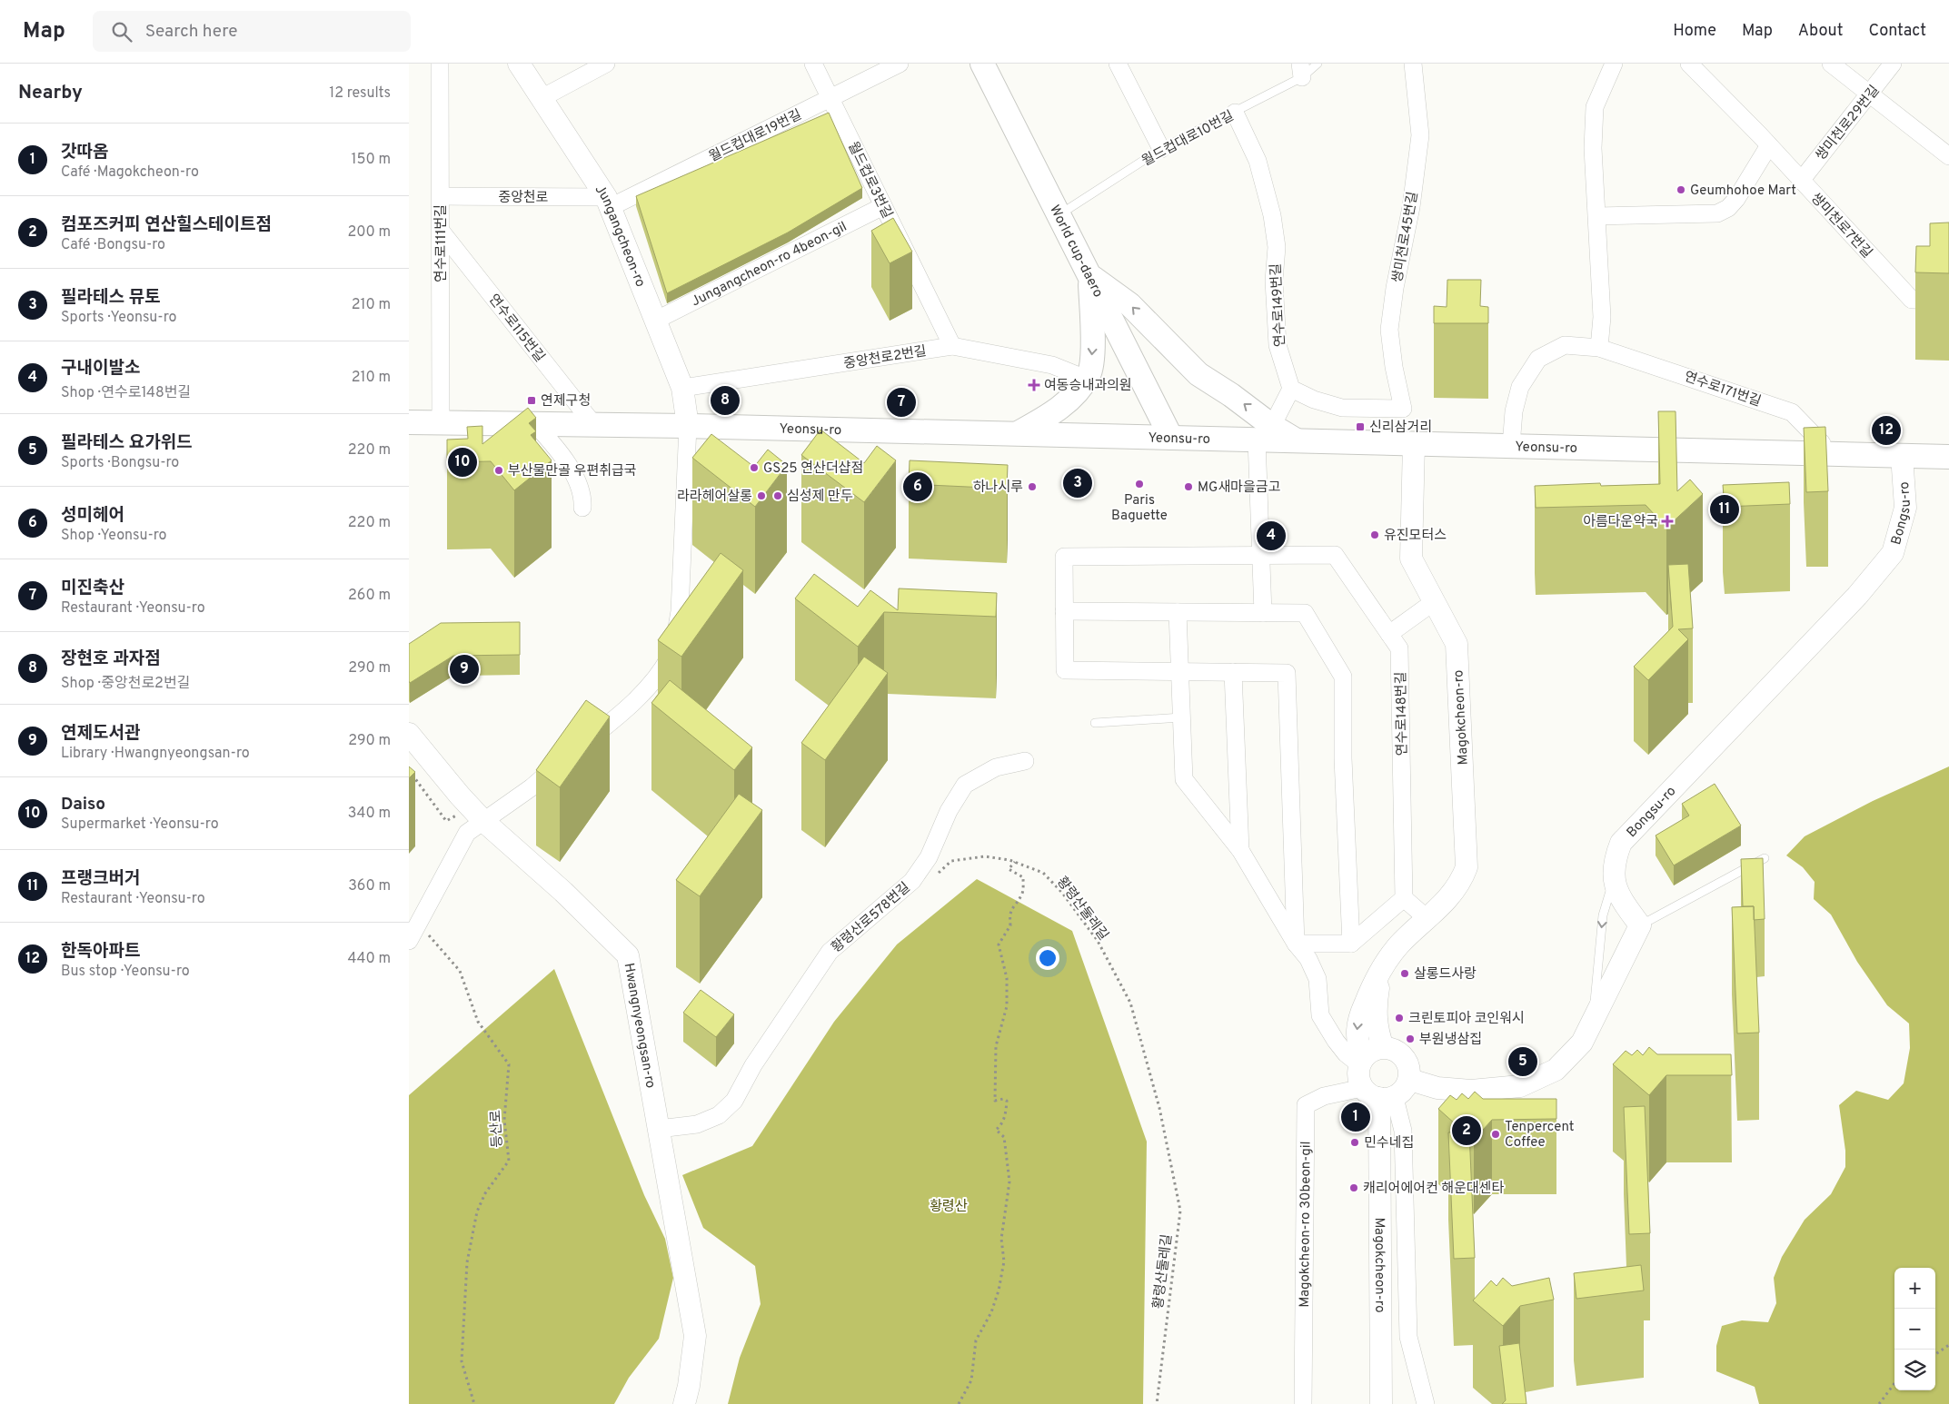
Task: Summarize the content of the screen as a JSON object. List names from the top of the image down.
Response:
{
  "streets": {
    "main road": ["World cup-daero", "Yeonsu-ro"],
    "street": [
      "쌍미천로29번길",
      "월드컵대로19번길",
      "월드컵로3번길",
      "중앙천로",
      "쌍미천로7번길",
      "Jungangcheon-ro",
      "쌍미천로45번길",
      "연수로111번길",
      "Jungangcheon-ro 4beon-gil",
      "연수로149번길",
      "연수로115번길",
      "중앙천로2번길",
      "연수로171번길",
      "Bongsu-ro",
      "연수로148번길",
      "Magokcheon-ro",
      "황령산로578번길",
      "Hwangnyeongsan-ro",
      "Magokcheon-ro 30beon-gil"
    ],
    "lane": ["월드컵대로10번길"],
    "path": ["황령산둘레길", "등산로"]
  },
  "crossings": [
    ["쌍미천로29번길", "쌍미천로7번길"],
    ["월드컵대로19번길", "월드컵로3번길"],
    ["월드컵대로19번길", "중앙천로"],
    ["월드컵대로19번길", "Jungangcheon-ro"],
    ["월드컵대로10번길", "World cup-daero"],
    ["월드컵대로10번길", "연수로149번길"],
    ["월드컵로3번길", "Jungangcheon-ro 4beon-gil"],
    ["월드컵로3번길", "중앙천로2번길"],
    ["중앙천로", "Jungangcheon-ro"],
    ["중앙천로", "연수로111번길"],
    ["Jungangcheon-ro", "Jungangcheon-ro 4beon-gil"],
    ["Jungangcheon-ro", "중앙천로2번길"],
    ["Jungangcheon-ro", "Yeonsu-ro"],
    ["쌍미천로45번길", "연수로149번길"],
    ["연수로111번길", "연수로115번길"],
    ["연수로111번길", "Yeonsu-ro"],
    ["World cup-daero", "Yeonsu-ro"],
    ["연수로115번길", "Yeonsu-ro"],
    ["연수로171번길", "Yeonsu-ro"],
    ["Yeonsu-ro", "Bongsu-ro"],
    ["Yeonsu-ro", "Magokcheon-ro"],
    ["Magokcheon-ro", "Magokcheon-ro 30beon-gil"],
    ["황령산로578번길", "Hwangnyeongsan-ro"]
  ],
  "parks": ["황령산"],
  "places": {
    "other": [
      "Geumhohoe Mart",
      "GS25 연산더샵점",
      "부산물만골 우편취급국",
      "Paris Baguette",
      "하나시루",
      "MG새마을금고",
      "라라헤어살롱",
      "심성제 만두",
      "유진모터스",
      "살롱드사랑",
      "크린토피아 코인워시",
      "부원냉삼집",
      "Tenpercent Coffee",
      "민수네집",
      "캐리어에어컨 해운대센타"
    ],
    "health": ["여동승내과의원", "아름다운약국"],
    "transit": ["연제구청", "신리삼거리"]
  },
  "page": {
    "header": "Map",
    "search": "Search here",
    "nav": [
      "Home",
      "Map",
      "About",
      "Contact"
    ],
    "heading": ["Nearby", "12 results"],
    "list": [
      {
        "mark": "1",
        "name": "갓따옴",
        "note": "Café · Magokcheon-ro",
        "value": "150 m"
      },
      {
        "mark": "2",
        "name": "컴포즈커피 연산힐스테이트점",
        "note": "Café · Bongsu-ro",
        "value": "200 m"
      },
      {
        "mark": "3",
        "name": "필라테스 뮤토",
        "note": "Sports · Yeonsu-ro",
        "value": "210 m"
      },
      {
        "mark": "4",
        "name": "구내이발소",
        "note": "Shop · 연수로148번길",
        "value": "210 m"
      },
      {
        "mark": "5",
        "name": "필라테스 요가위드",
        "note": "Sports · Bongsu-ro",
        "value": "220 m"
      },
      {
        "mark": "6",
        "name": "성미헤어",
        "note": "Shop · Yeonsu-ro",
        "value": "220 m"
      },
      {
        "mark": "7",
        "name": "미진축산",
        "note": "Restaurant · Yeonsu-ro",
        "value": "260 m"
      },
      {
        "mark": "8",
        "name": "장현호 과자점",
        "note": "Shop · 중앙천로2번길",
        "value": "290 m"
      },
      {
        "mark": "9",
        "name": "연제도서관",
        "note": "Library · Hwangnyeongsan-ro",
        "value": "290 m"
      },
      {
        "mark": "10",
        "name": "Daiso",
        "note": "Supermarket · Yeonsu-ro",
        "value": "340 m"
      },
      {
        "mark": "11",
        "name": "프랭크버거",
        "note": "Restaurant · Yeonsu-ro",
        "value": "360 m"
      },
      {
        "mark": "12",
        "name": "한독아파트",
        "note": "Bus stop · Yeonsu-ro",
        "value": "440 m"
      }
    ],
    "pins": [
      "8",
      "7",
      "12",
      "10",
      "3",
      "6",
      "11",
      "4",
      "9",
      "5",
      "1",
      "2"
    ],
    "map_buttons": ["+", "−"]
  }
}
